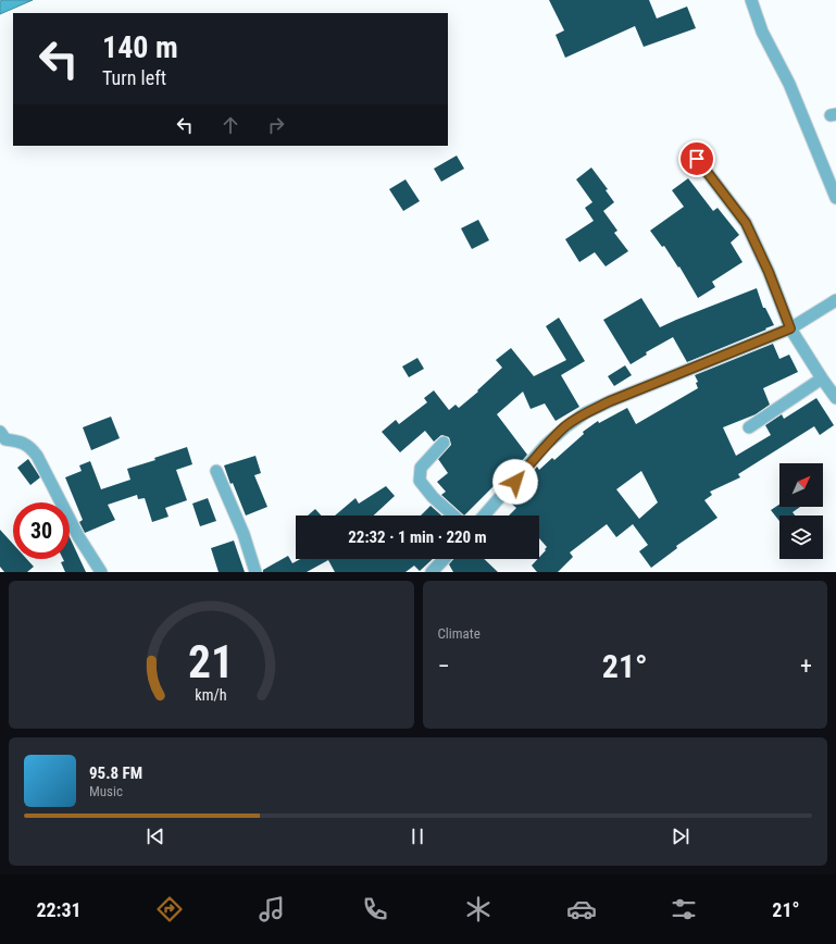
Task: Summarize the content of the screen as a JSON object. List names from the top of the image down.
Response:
{
  "north": "top right",
  "page": {
    "turn": ["140 m", "Turn left"],
    "limit": "30",
    "trip": "22:32 · 1 min · 220 m",
    "tile": "Climate",
    "heat": ["−", "21°", "+"],
    "song": ["95.8 FM", "Music"],
    "tabs": ["22:31", "21°"],
    "gauge": ["21", "km/h"]
  }
}
